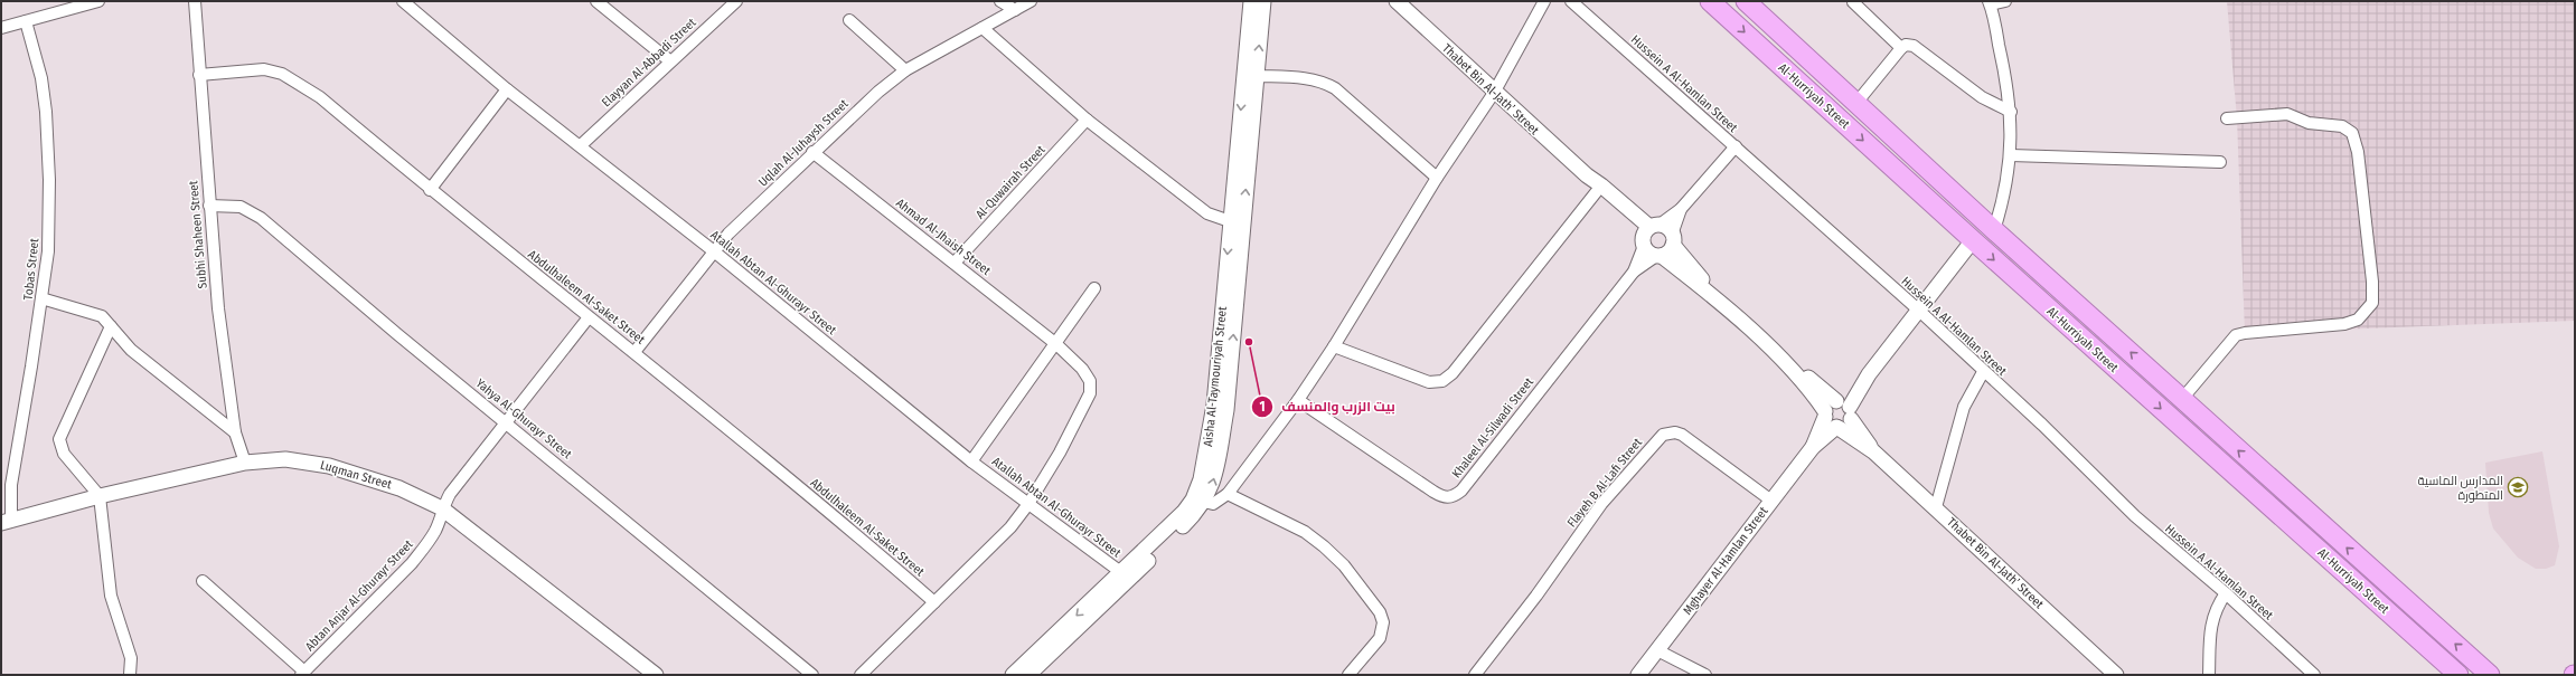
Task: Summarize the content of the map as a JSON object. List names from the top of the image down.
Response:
{
  "streets": {
    "highway": ["Al-Hurriyah Street"],
    "street": [
      "Elayyan Al-Abbadi Street",
      "Hussein A Al-Hamlan Street",
      "Thabet Bin Al-Jath’ Street",
      "Uqlah Al-Juhaysh Street",
      "Al-Quwairah Street",
      "Subhi Shaheen Street",
      "Ahmad Al-Jhaish Street",
      "Tobas Street",
      "Atallah Abtan Al-Ghurayr Street",
      "Abdulhaleem Al-Saket Street",
      "Aisha Al-Taymouriyah Street",
      "Yahya Al-Ghurayr Street",
      "Khaleel Al-Silwadi Street",
      "Luqman Street",
      "Flayeh B Al-Lafi Street",
      "Mghayer Al-Hamlan Street",
      "Abtan Anjar Al-Ghurayr Street"
    ]
  },
  "crossings": [
    ["Elayyan Al-Abbadi Street", "Atallah Abtan Al-Ghurayr Street"],
    ["Hussein A Al-Hamlan Street", "Mghayer Al-Hamlan Street"],
    ["Thabet Bin Al-Jath’ Street", "Khaleel Al-Silwadi Street"],
    ["Thabet Bin Al-Jath’ Street", "Mghayer Al-Hamlan Street"],
    ["Al-Hurriyah Street", "Mghayer Al-Hamlan Street"],
    ["Uqlah Al-Juhaysh Street", "Ahmad Al-Jhaish Street"],
    ["Uqlah Al-Juhaysh Street", "Atallah Abtan Al-Ghurayr Street"],
    ["Uqlah Al-Juhaysh Street", "Abdulhaleem Al-Saket Street"],
    ["Al-Quwairah Street", "Ahmad Al-Jhaish Street"],
    ["Subhi Shaheen Street", "Abdulhaleem Al-Saket Street"],
    ["Subhi Shaheen Street", "Yahya Al-Ghurayr Street"],
    ["Subhi Shaheen Street", "Luqman Street"],
    ["Tobas Street", "Luqman Street"],
    ["Atallah Abtan Al-Ghurayr Street", "Aisha Al-Taymouriyah Street"],
    ["Abdulhaleem Al-Saket Street", "Abtan Anjar Al-Ghurayr Street"],
    ["Yahya Al-Ghurayr Street", "Abtan Anjar Al-Ghurayr Street"],
    ["Luqman Street", "Abtan Anjar Al-Ghurayr Street"],
    ["Flayeh B Al-Lafi Street", "Mghayer Al-Hamlan Street"]
  ],
  "places": {
    "other": ["بيت الزرب والمنسف"],
    "school or university": ["المدارس الماسية المتطورة"]
  }
}
